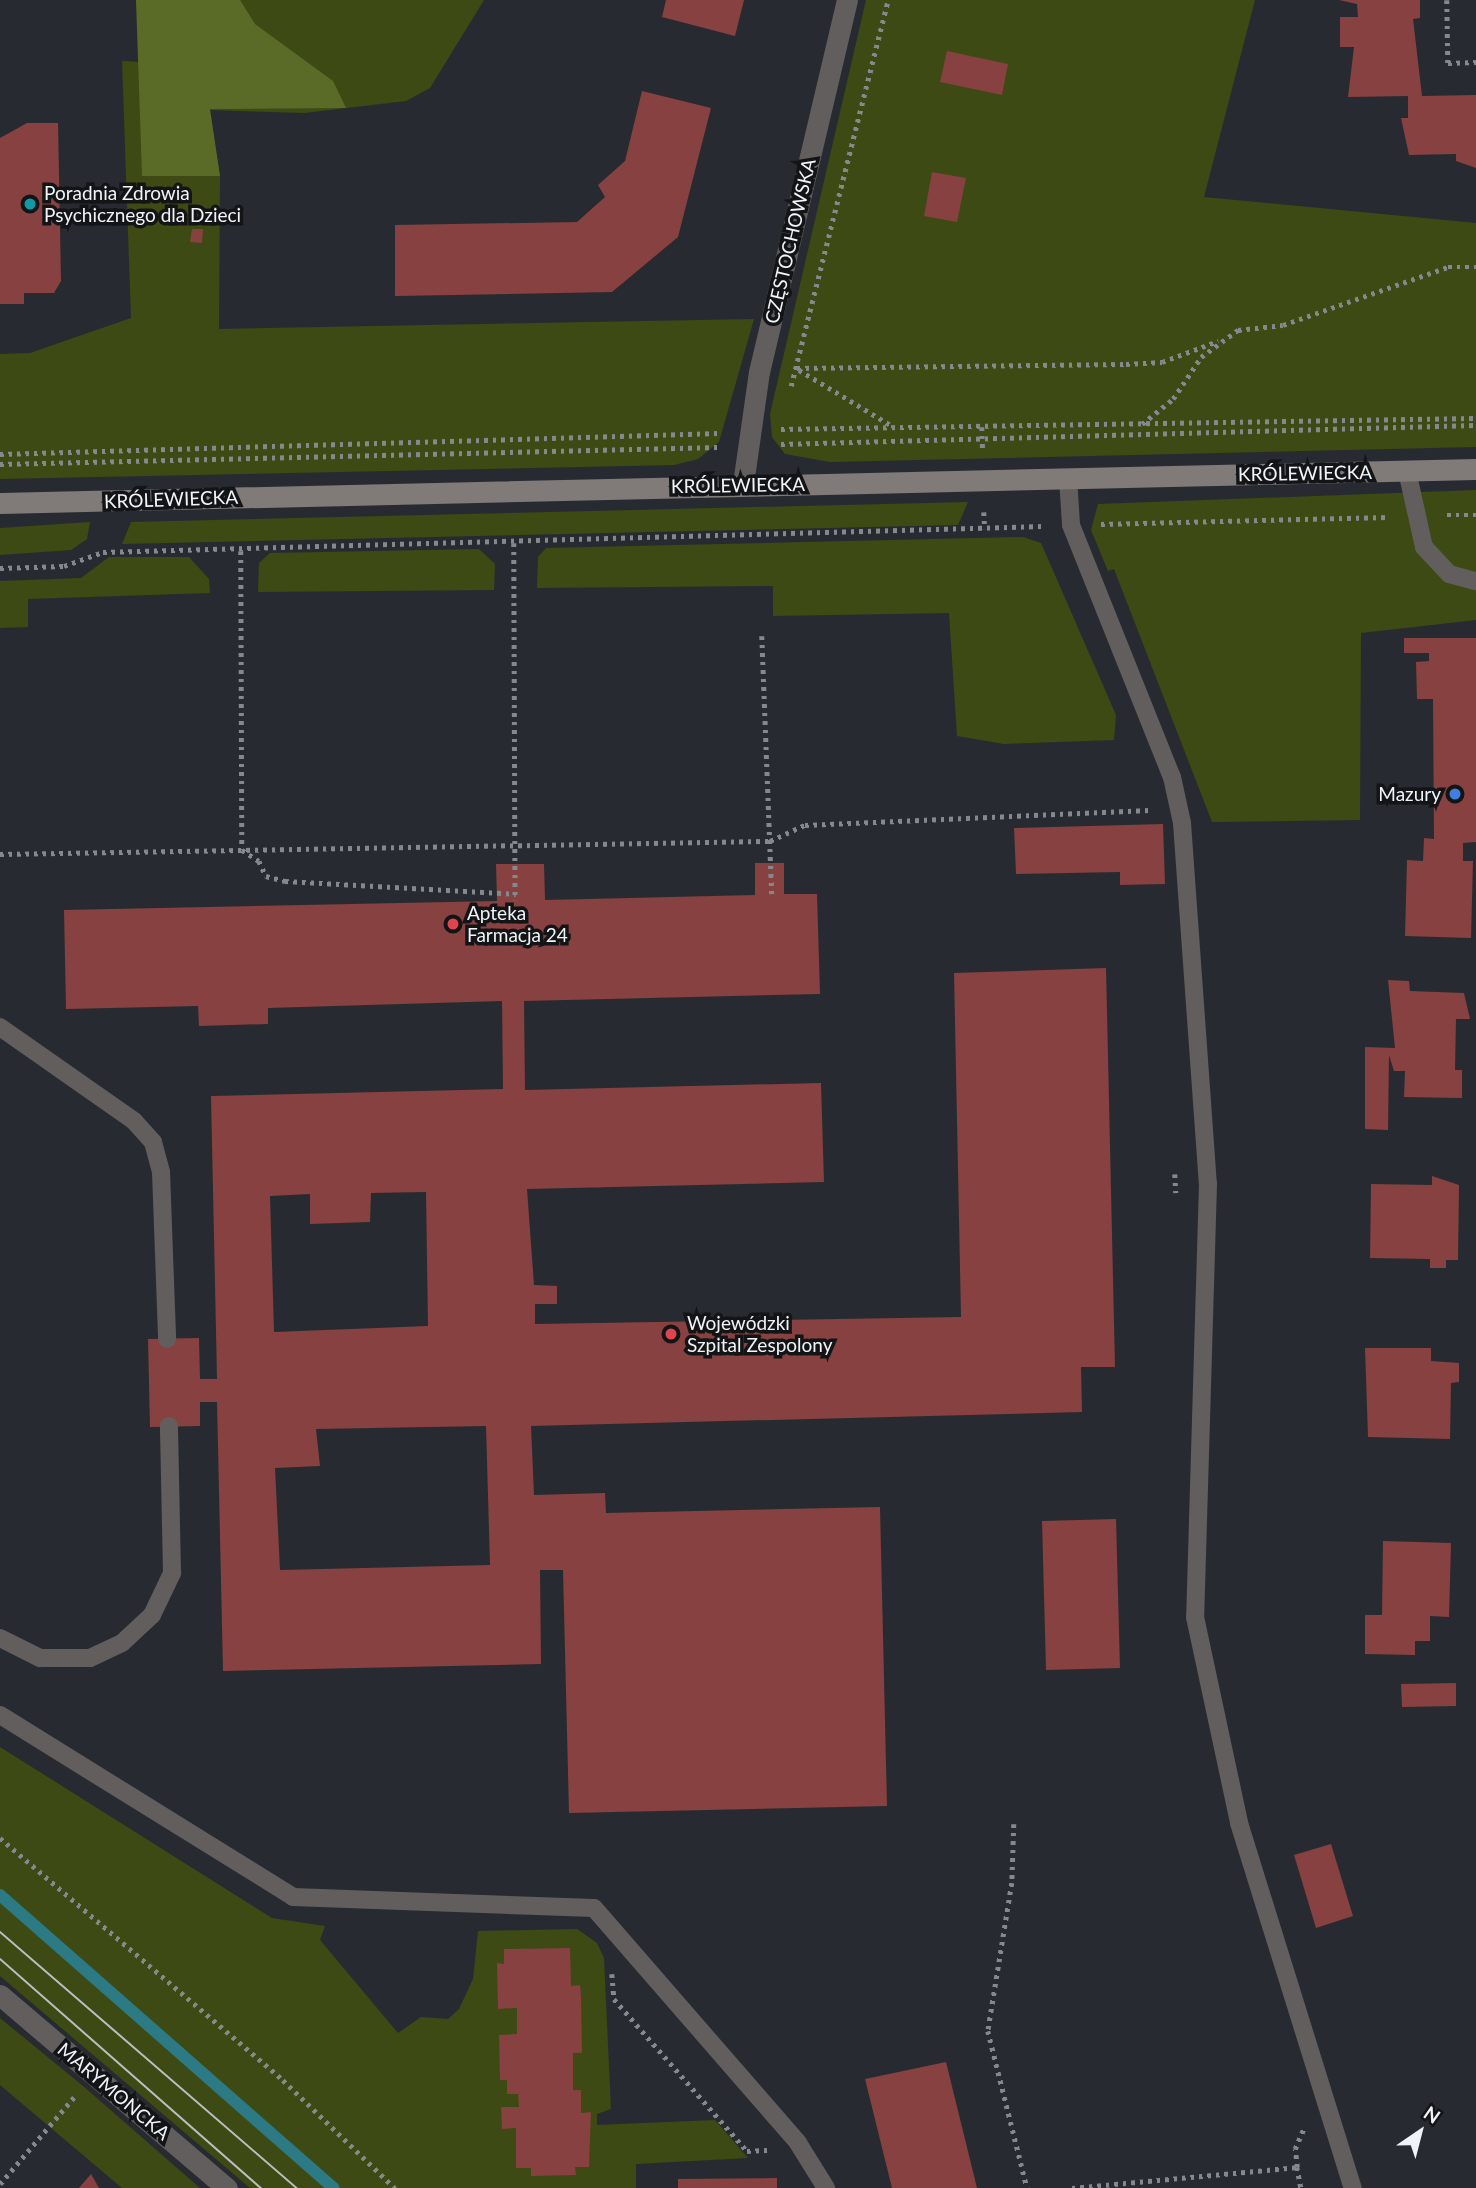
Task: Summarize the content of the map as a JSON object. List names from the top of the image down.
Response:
{
  "streets": {
    "main road": ["KRÓLEWIECKA"],
    "street": ["CZĘSTOCHOWSKA", "MARYMONCKA"]
  },
  "crossings": [
    ["CZĘSTOCHOWSKA", "KRÓLEWIECKA"]
  ],
  "places": [
    "Poradnia Zdrowia Psychicznego dla Dzieci",
    "Mazury",
    "Apteka Farmacja 24",
    "Wojewódzki Szpital Zespolony"
  ],
  "north": "top right"
}
